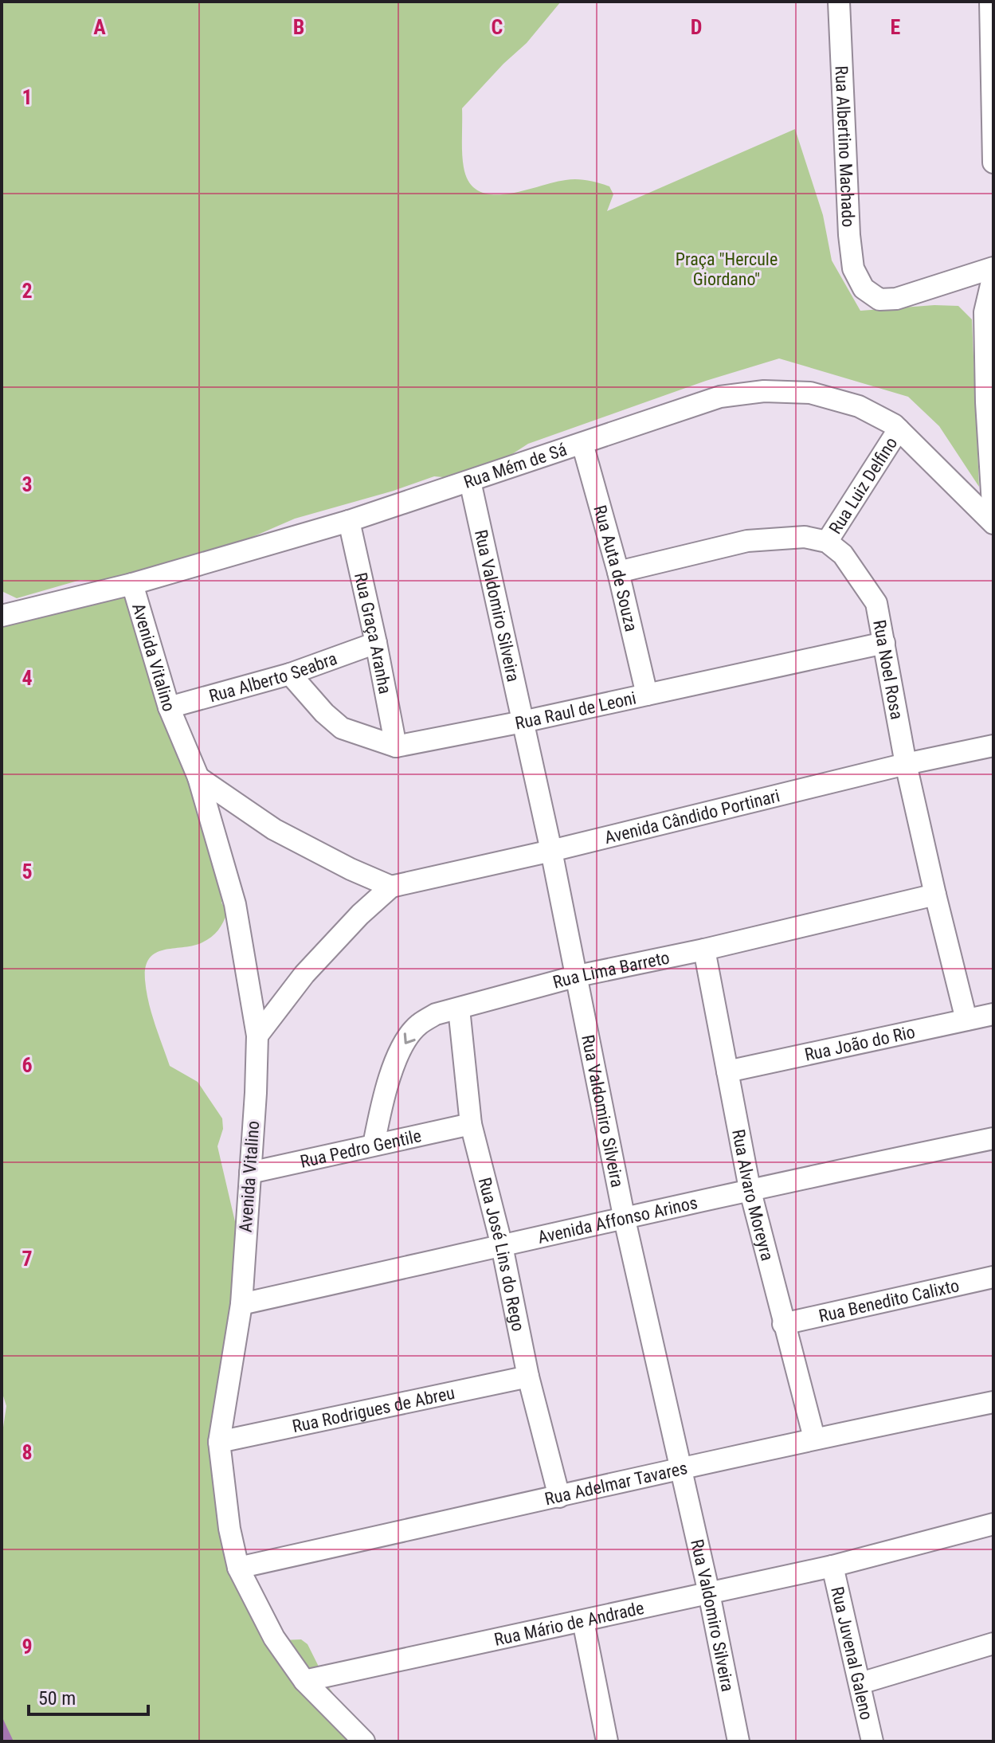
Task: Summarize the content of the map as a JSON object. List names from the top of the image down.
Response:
{
  "streets": {
    "street": [
      "Rua Albertino Machado",
      "Rua Mém de Sá",
      "Rua Luiz Delfino",
      "Rua Auta de Souza",
      "Rua Valdomiro Silveira",
      "Rua Graça Aranha",
      "Avenida Vitalino",
      "Rua Noel Rosa",
      "Rua Alberto Seabra",
      "Rua Raul de Leoni",
      "Avenida Cândido Portinari",
      "Rua Lima Barreto",
      "Rua João do Rio",
      "Rua Pedro Gentile",
      "Rua Alvaro Moreyra",
      "Avenida Affonso Arinos",
      "Rua José Lins do Rego",
      "Rua Benedito Calixto",
      "Rua Rodrigues de Abreu",
      "Rua Adelmar Tavares",
      "Rua Mário de Andrade",
      "Rua Juvenal Galeno"
    ]
  },
  "crossings": [
    ["Rua Mém de Sá", "Rua Luiz Delfino"],
    ["Rua Mém de Sá", "Rua Auta de Souza"],
    ["Rua Mém de Sá", "Rua Valdomiro Silveira"],
    ["Rua Mém de Sá", "Rua Graça Aranha"],
    ["Rua Mém de Sá", "Avenida Vitalino"],
    ["Rua Luiz Delfino", "Rua Noel Rosa"],
    ["Rua Auta de Souza", "Rua Raul de Leoni"],
    ["Rua Valdomiro Silveira", "Rua Raul de Leoni"],
    ["Rua Valdomiro Silveira", "Avenida Cândido Portinari"],
    ["Rua Valdomiro Silveira", "Rua Lima Barreto"],
    ["Rua Valdomiro Silveira", "Avenida Affonso Arinos"],
    ["Rua Valdomiro Silveira", "Rua Adelmar Tavares"],
    ["Rua Valdomiro Silveira", "Rua Mário de Andrade"],
    ["Rua Graça Aranha", "Rua Alberto Seabra"],
    ["Rua Graça Aranha", "Rua Raul de Leoni"],
    ["Avenida Vitalino", "Rua Alberto Seabra"],
    ["Avenida Vitalino", "Avenida Cândido Portinari"],
    ["Avenida Vitalino", "Rua Pedro Gentile"],
    ["Avenida Vitalino", "Avenida Affonso Arinos"],
    ["Avenida Vitalino", "Rua Rodrigues de Abreu"],
    ["Avenida Vitalino", "Rua Adelmar Tavares"],
    ["Avenida Vitalino", "Rua Mário de Andrade"],
    ["Rua Noel Rosa", "Rua Raul de Leoni"],
    ["Rua Noel Rosa", "Avenida Cândido Portinari"],
    ["Rua Noel Rosa", "Rua Lima Barreto"],
    ["Rua Noel Rosa", "Rua João do Rio"],
    ["Rua Alberto Seabra", "Rua Raul de Leoni"],
    ["Rua Lima Barreto", "Rua Pedro Gentile"],
    ["Rua Lima Barreto", "Rua Alvaro Moreyra"],
    ["Rua Lima Barreto", "Rua José Lins do Rego"],
    ["Rua João do Rio", "Rua Alvaro Moreyra"],
    ["Rua Pedro Gentile", "Rua José Lins do Rego"],
    ["Rua Alvaro Moreyra", "Avenida Affonso Arinos"],
    ["Rua Alvaro Moreyra", "Rua Benedito Calixto"],
    ["Rua Alvaro Moreyra", "Rua Adelmar Tavares"],
    ["Avenida Affonso Arinos", "Rua José Lins do Rego"],
    ["Rua José Lins do Rego", "Rua Rodrigues de Abreu"],
    ["Rua José Lins do Rego", "Rua Adelmar Tavares"],
    ["Rua Mário de Andrade", "Rua Juvenal Galeno"]
  ],
  "parks": ["Praça \"Hercule Giordano\""],
  "scale_bar": "50 m",
  "grid": {
    "columns": [
      "A",
      "B",
      "C",
      "D",
      "E"
    ],
    "rows": [
      "1",
      "2",
      "3",
      "4",
      "5",
      "6",
      "7",
      "8",
      "9"
    ]
  }
}
